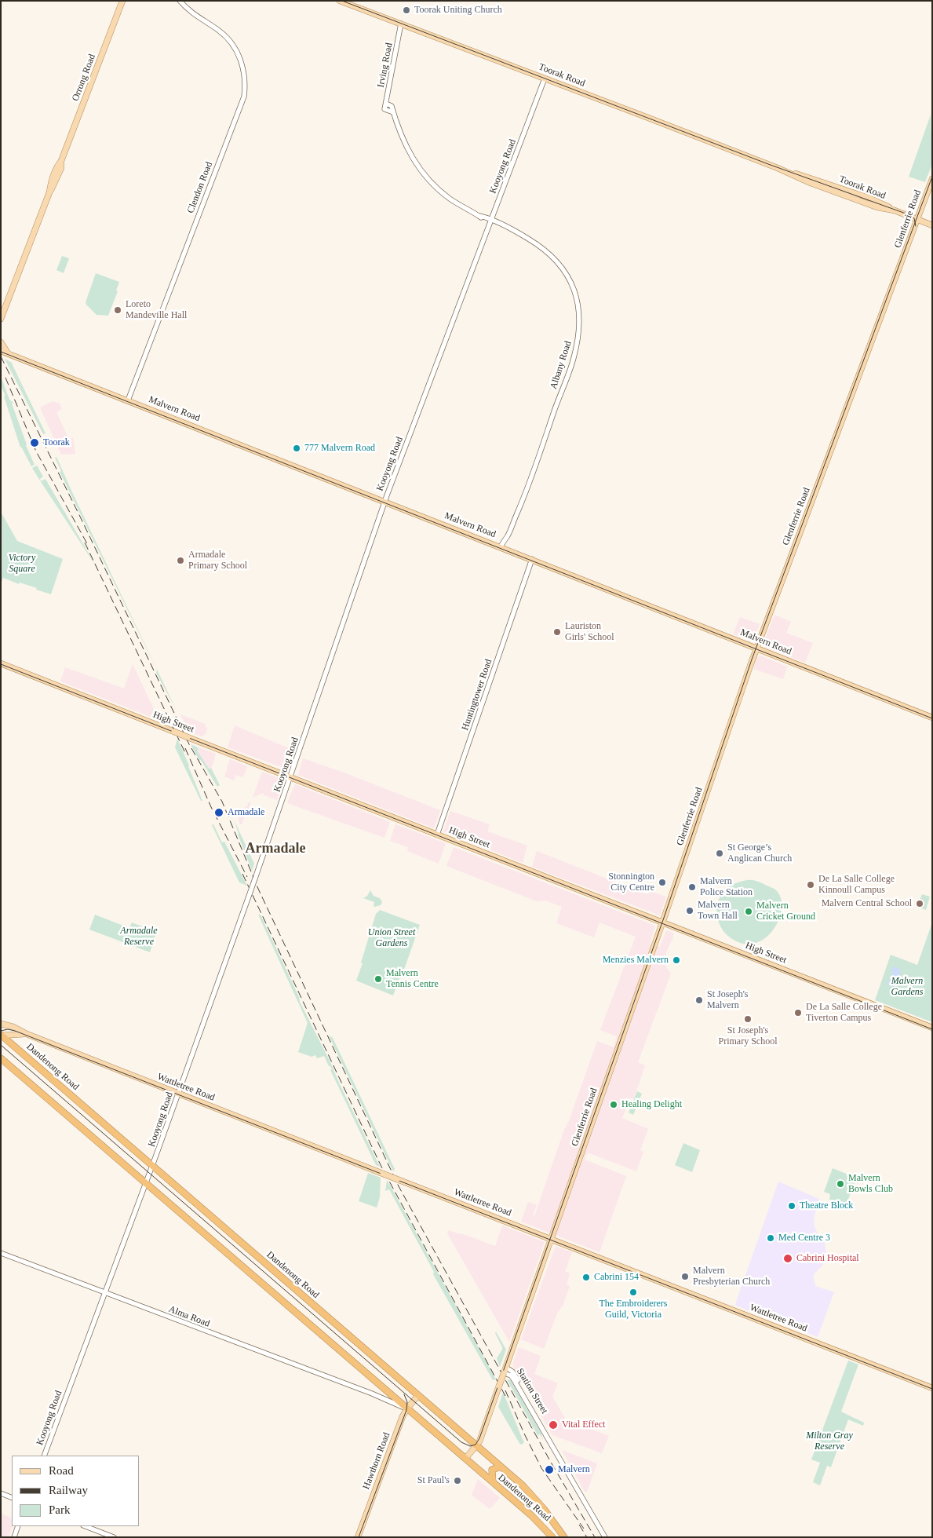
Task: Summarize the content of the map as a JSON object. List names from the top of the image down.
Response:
{
  "streets": {
    "highway": ["Dandenong Road"],
    "main road": [
      "Toorak Road",
      "Orrong Road",
      "Glenferrie Road",
      "Malvern Road",
      "High Street",
      "Wattletree Road",
      "Hawthorn Road"
    ],
    "street": [
      "Irving Road",
      "Kooyong Road",
      "Clendon Road",
      "Albany Road",
      "Huntingtower Road",
      "Alma Road",
      "Station Street"
    ]
  },
  "crossings": [
    ["Irving Road", "Toorak Road"],
    ["Irving Road", "Albany Road"],
    ["Toorak Road", "Kooyong Road"],
    ["Toorak Road", "Glenferrie Road"],
    ["Kooyong Road", "Albany Road"],
    ["Kooyong Road", "Malvern Road"],
    ["Kooyong Road", "High Street"],
    ["Kooyong Road", "Dandenong Road"],
    ["Kooyong Road", "Wattletree Road"],
    ["Kooyong Road", "Alma Road"],
    ["Clendon Road", "Malvern Road"],
    ["Glenferrie Road", "Malvern Road"],
    ["Glenferrie Road", "High Street"],
    ["Glenferrie Road", "Dandenong Road"],
    ["Glenferrie Road", "Wattletree Road"],
    ["Glenferrie Road", "Station Street"],
    ["Albany Road", "Malvern Road"],
    ["Malvern Road", "Huntingtower Road"],
    ["Huntingtower Road", "High Street"],
    ["Dandenong Road", "Wattletree Road"],
    ["Dandenong Road", "Alma Road"],
    ["Dandenong Road", "Hawthorn Road"],
    ["Alma Road", "Hawthorn Road"]
  ],
  "districts": ["Armadale"],
  "parks": [
    "Victory Square",
    "Armadale Reserve",
    "Union Street Gardens",
    "Malvern Gardens",
    "Milton Gray Reserve"
  ],
  "places": [
    "Toorak Uniting Church",
    "Loreto Mandeville Hall",
    "Toorak",
    "777 Malvern Road",
    "Armadale Primary School",
    "Lauriston Girls' School",
    "Armadale",
    "St George’s Anglican Church",
    "Stonnington City Centre",
    "De La Salle College Kinnoull Campus",
    "Malvern Police Station",
    "Malvern Central School",
    "Malvern Town Hall",
    "Malvern Cricket Ground",
    "Menzies Malvern",
    "Malvern Tennis Centre",
    "St Joseph's Malvern",
    "De La Salle College Tiverton Campus",
    "St Joseph's Primary School",
    "Healing Delight",
    "Malvern Bowls Club",
    "Theatre Block",
    "Med Centre 3",
    "Cabrini Hospital",
    "Malvern Presbyterian Church",
    "Cabrini 154",
    "The Embroiderers Guild, Victoria",
    "Vital Effect",
    "Malvern",
    "St Paul's"
  ],
  "legend": ["Road", "Railway", "Park"]
}
